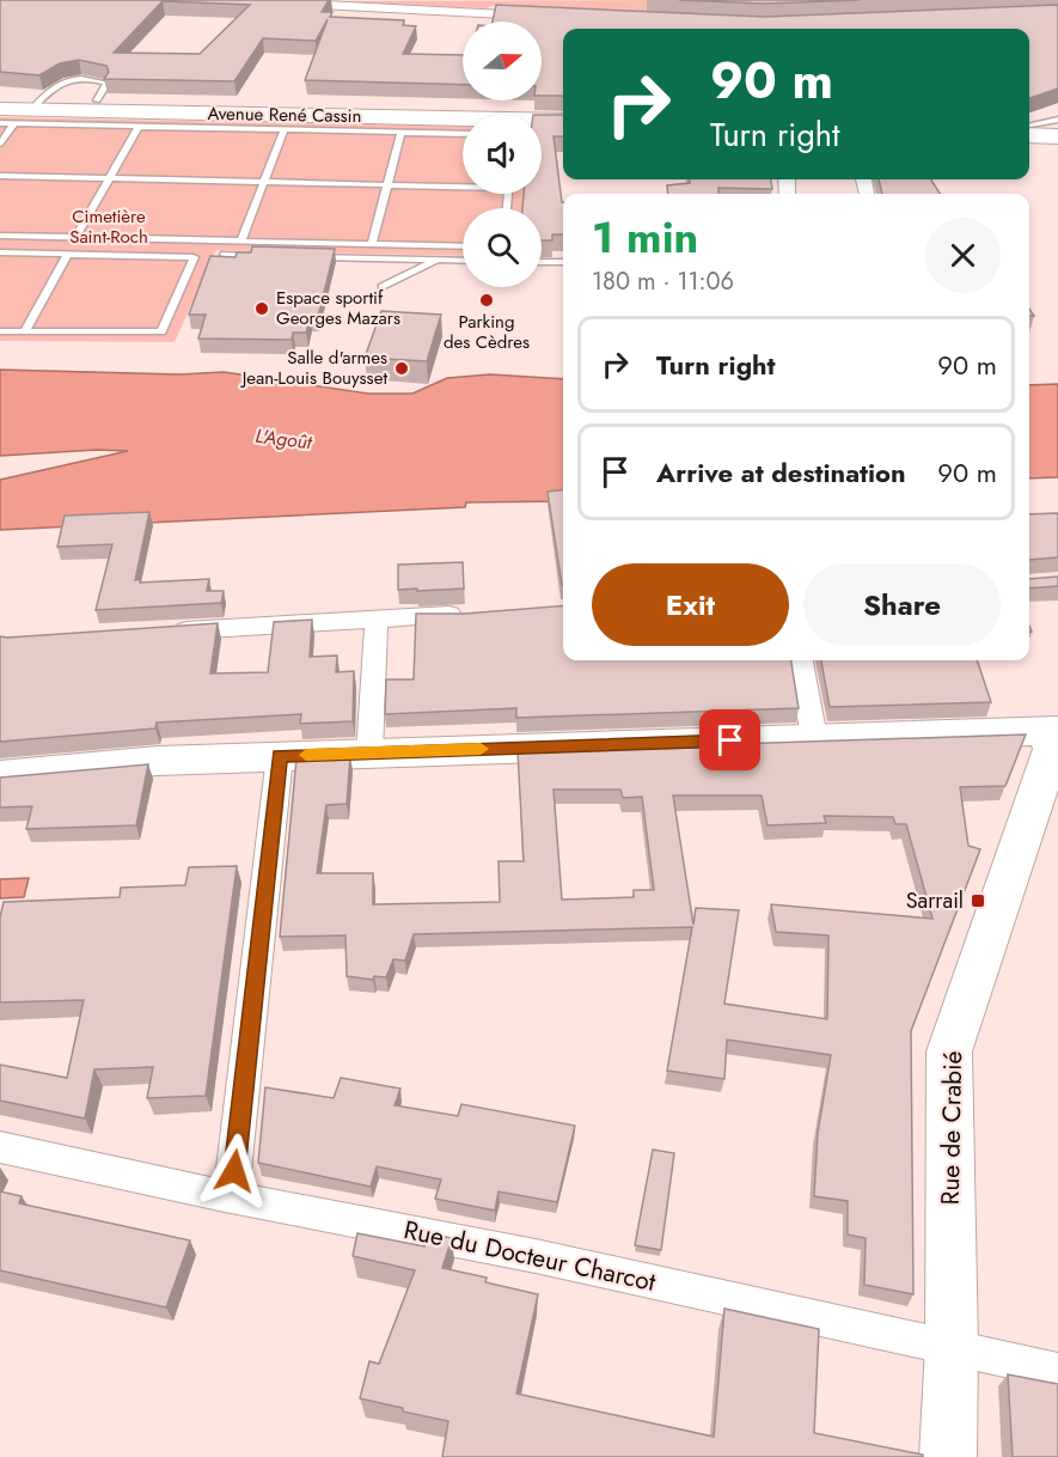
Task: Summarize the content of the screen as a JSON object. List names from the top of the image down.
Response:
{
  "streets": {
    "main road": ["Avenue René Cassin", "Rue de Crabié"],
    "street": ["Rue du Docteur Charcot"]
  },
  "crossings": [
    ["Rue de Crabié", "Rue du Docteur Charcot"]
  ],
  "water": ["L'Agoût"],
  "parks": ["Cimetière Saint-Roch"],
  "places": {
    "other": ["Parking des Cèdres", "Espace sportif Georges Mazars", "Salle d'armes Jean-Louis Bouysset"],
    "transit": ["Sarrail"]
  },
  "north": "right",
  "page": {
    "turn": ["90 m", "Turn right"],
    "heading": ["1 min", "180 m · 11:06"],
    "list": [
      {
        "name": "Turn right",
        "value": "90 m"
      },
      {
        "name": "Arrive at destination",
        "value": "90 m"
      }
    ],
    "buttons": ["Exit", "Share"]
  }
}
